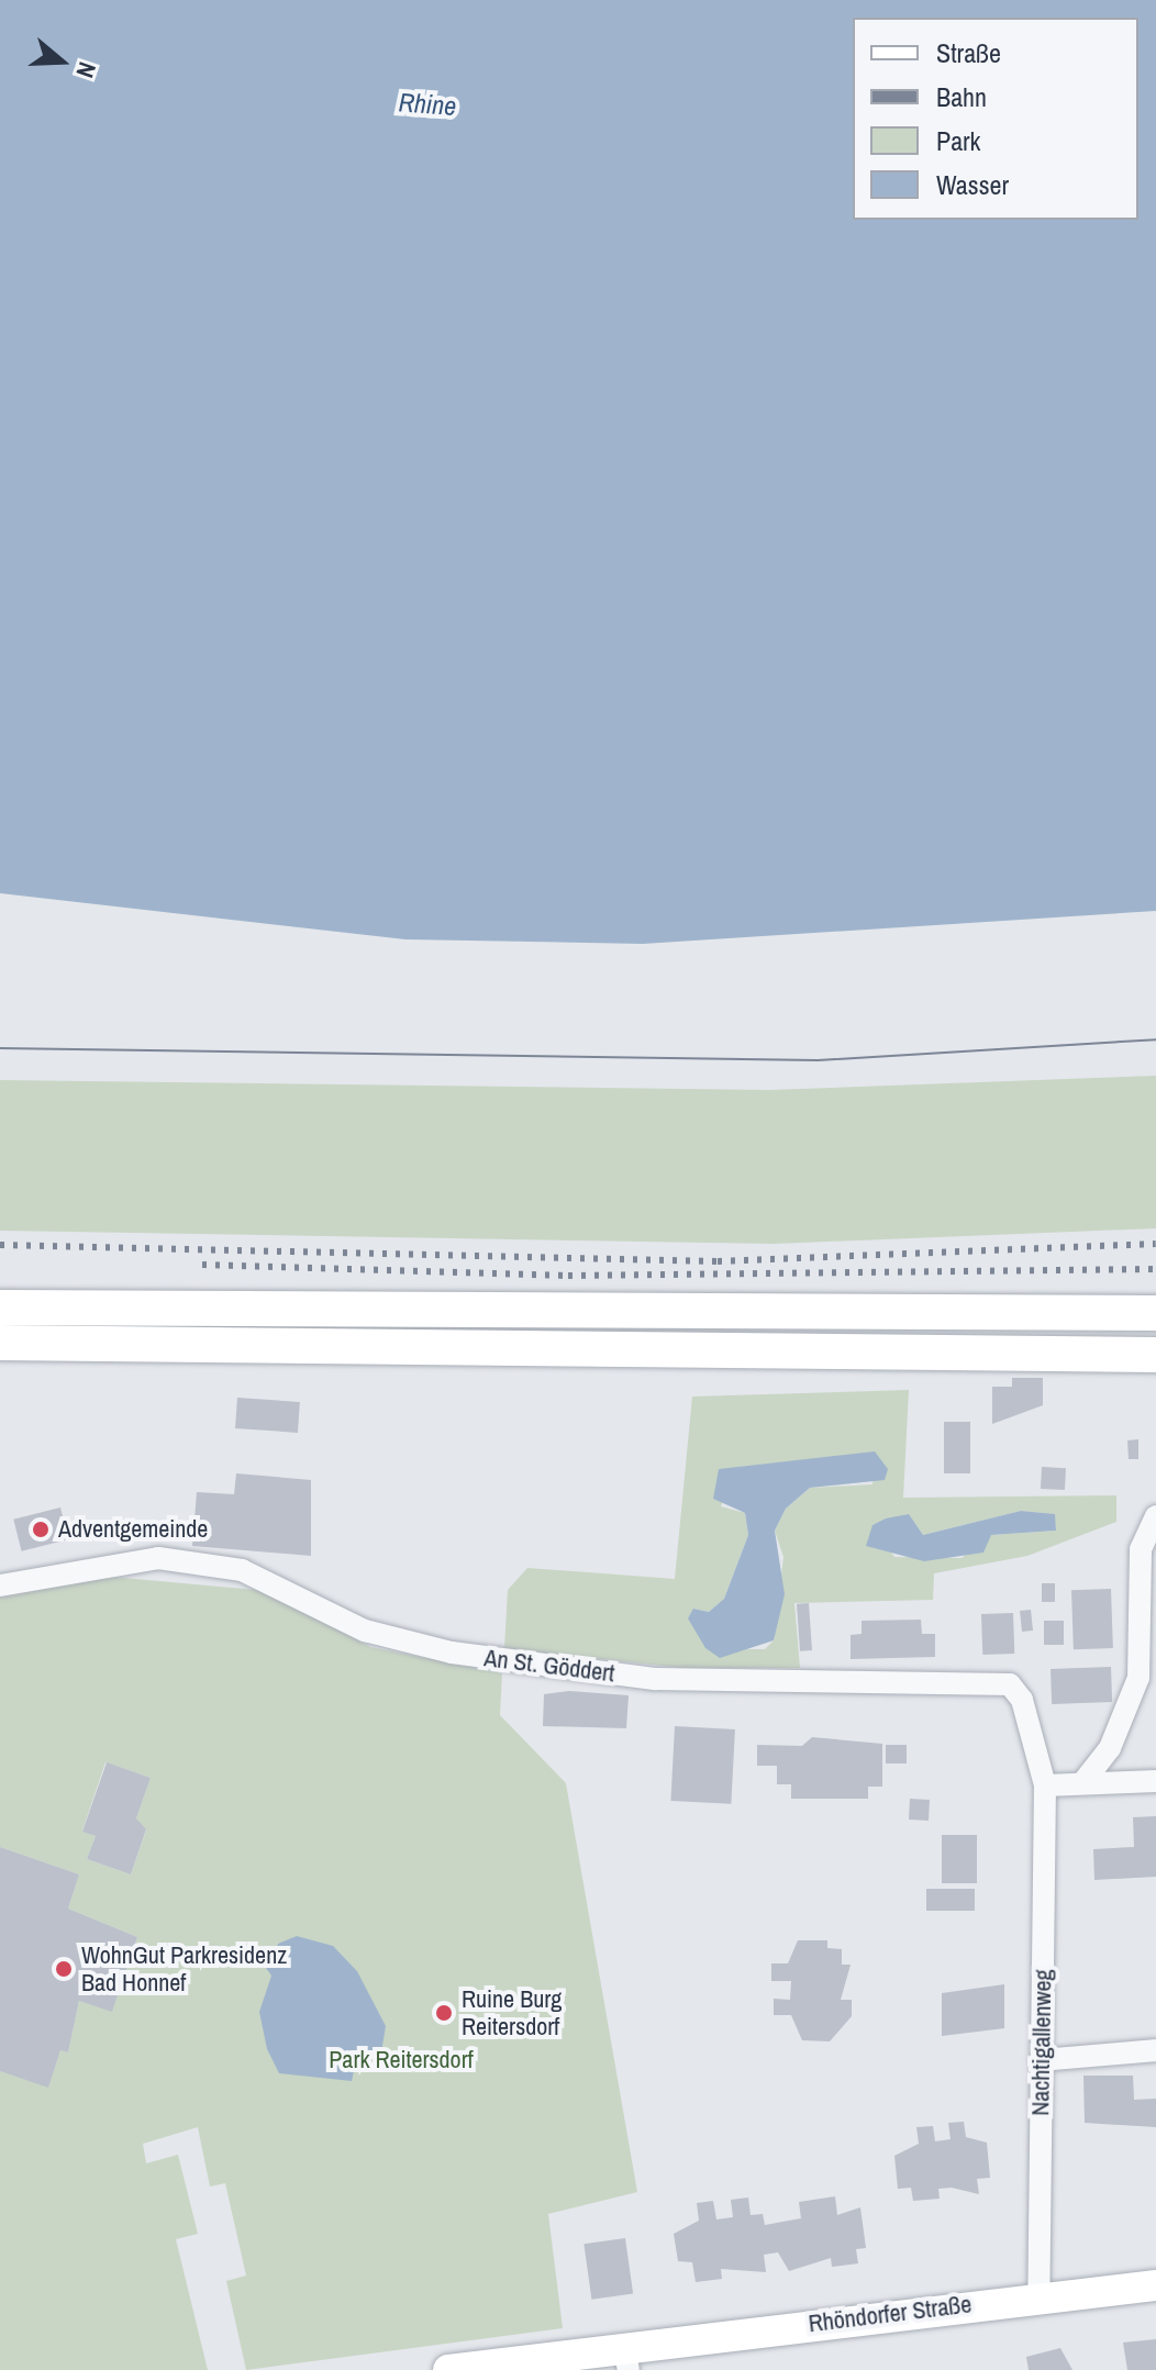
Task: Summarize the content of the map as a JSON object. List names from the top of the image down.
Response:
{
  "streets": {
    "main road": ["Rhöndorfer Straße"],
    "street": ["An St. Göddert", "Nachtigallenweg"]
  },
  "crossings": [
    ["An St. Göddert", "Nachtigallenweg"],
    ["Nachtigallenweg", "Rhöndorfer Straße"]
  ],
  "water": ["Rhine"],
  "parks": ["Park Reitersdorf"],
  "places": ["Adventgemeinde", "WohnGut Parkresidenz Bad Honnef", "Ruine Burg Reitersdorf"],
  "legend": [
    "Straße",
    "Bahn",
    "Park",
    "Wasser"
  ],
  "north": "right"
}
